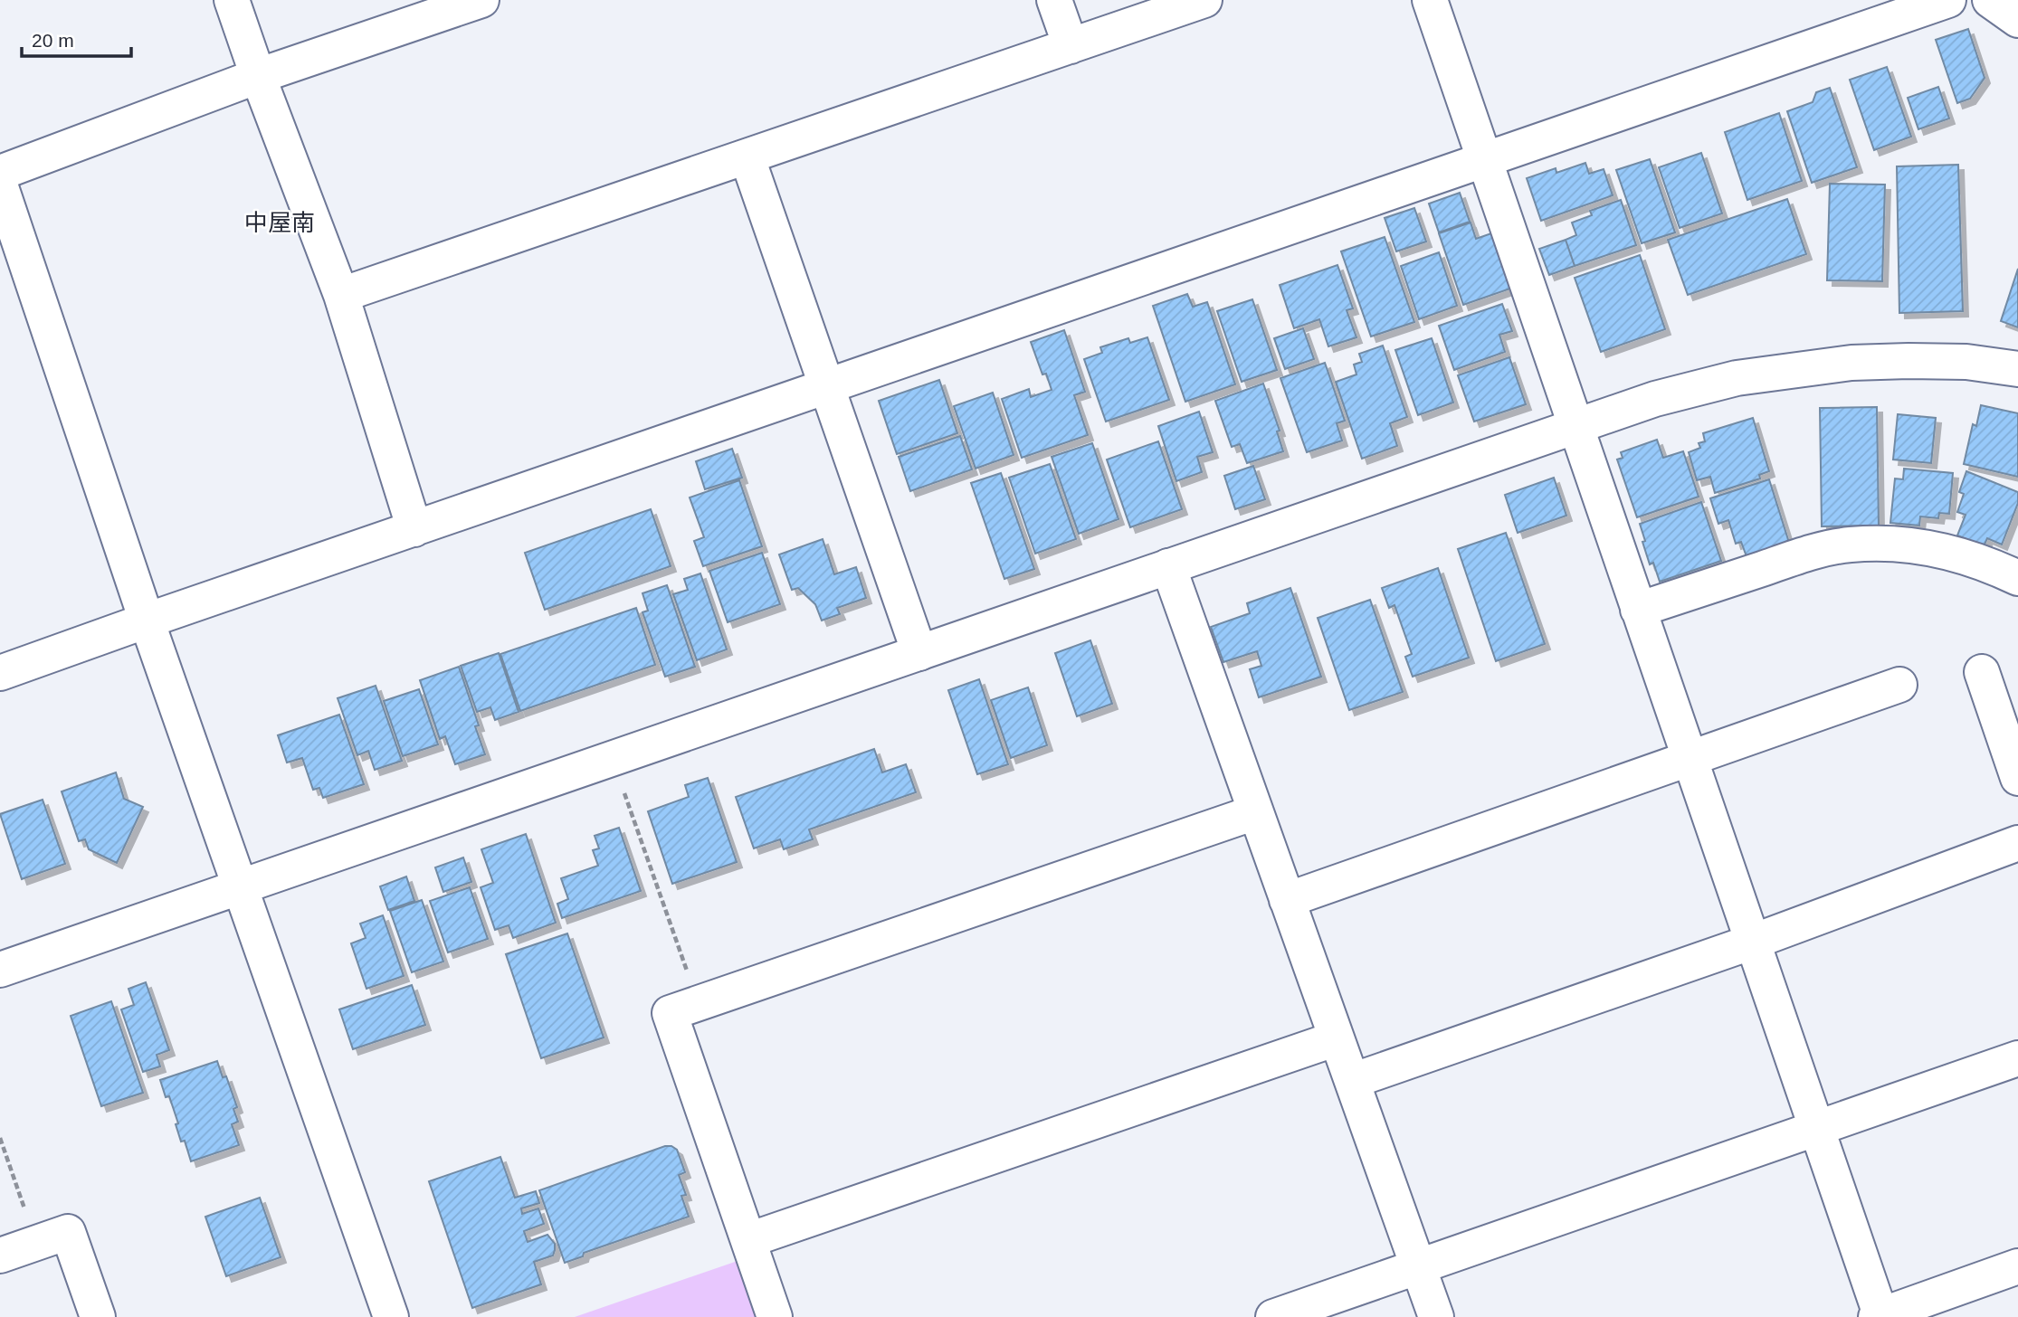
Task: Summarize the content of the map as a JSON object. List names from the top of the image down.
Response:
{
  "districts": ["中屋南"],
  "scale_bar": "20 m"
}
